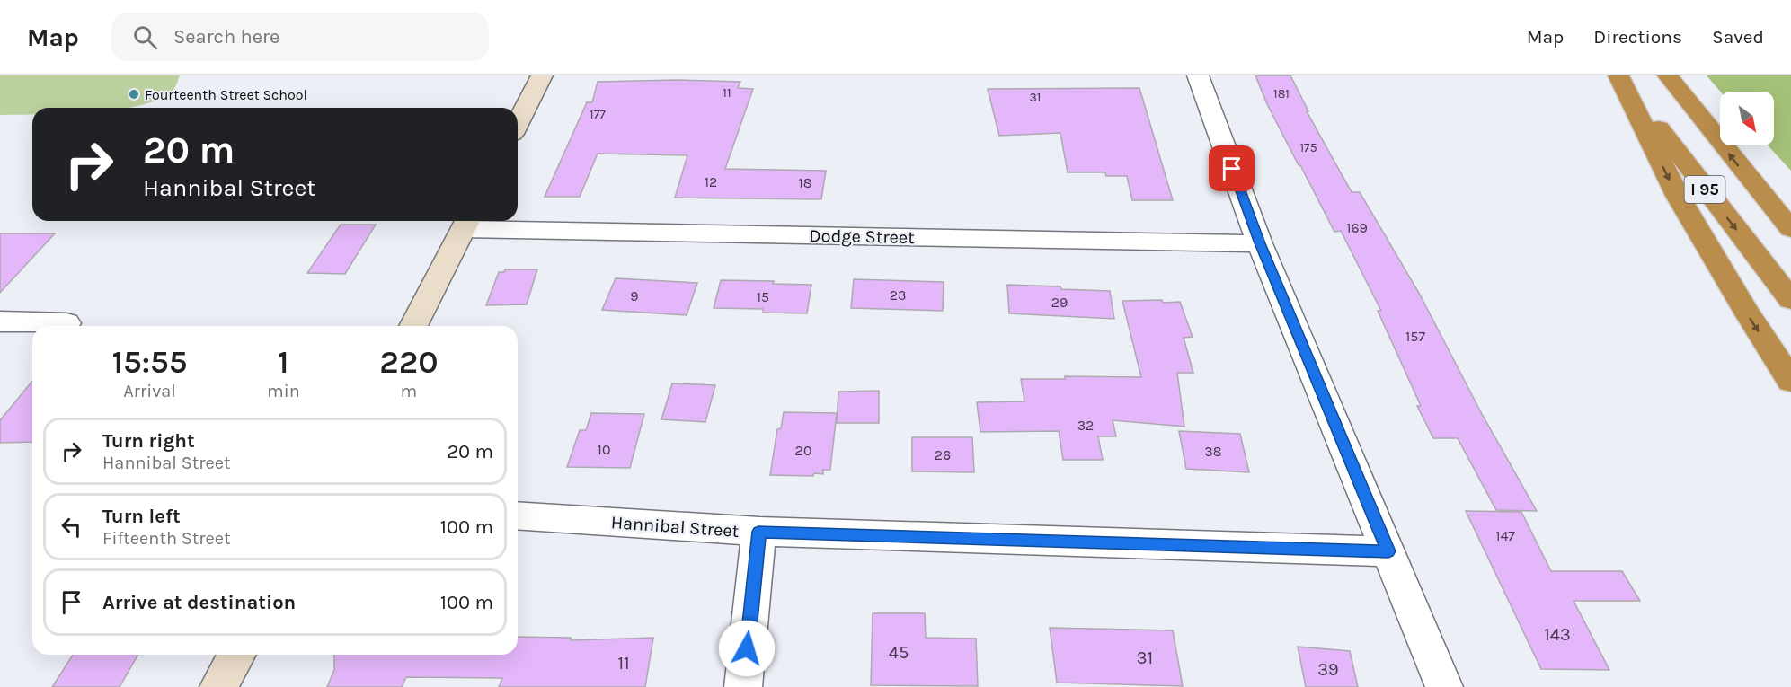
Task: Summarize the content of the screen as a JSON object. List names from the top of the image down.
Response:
{
  "streets": {
    "highway": ["I 95"],
    "street": ["Dodge Street", "Hannibal Street"]
  },
  "places": ["Fourteenth Street School"],
  "house_numbers": [
    "11",
    "181",
    "31",
    "177",
    "175",
    "12",
    "18",
    "169",
    "23",
    "9",
    "15",
    "29",
    "157",
    "32",
    "10",
    "20",
    "38",
    "26",
    "147",
    "143",
    "45",
    "31",
    "11",
    "39"
  ],
  "north": "bottom right",
  "page": {
    "header": "Map",
    "search": "Search here",
    "nav": ["Map", "Directions", "Saved"],
    "turn": ["20 m", "Hannibal Street"],
    "eta": [
      "15:55",
      "Arrival",
      "1",
      "min",
      "220",
      "m"
    ],
    "list": [
      {
        "name": "Turn right",
        "note": "Hannibal Street",
        "value": "20 m"
      },
      {
        "name": "Turn left",
        "note": "Fifteenth Street",
        "value": "100 m"
      },
      {
        "name": "Arrive at destination",
        "value": "100 m"
      }
    ]
  }
}
